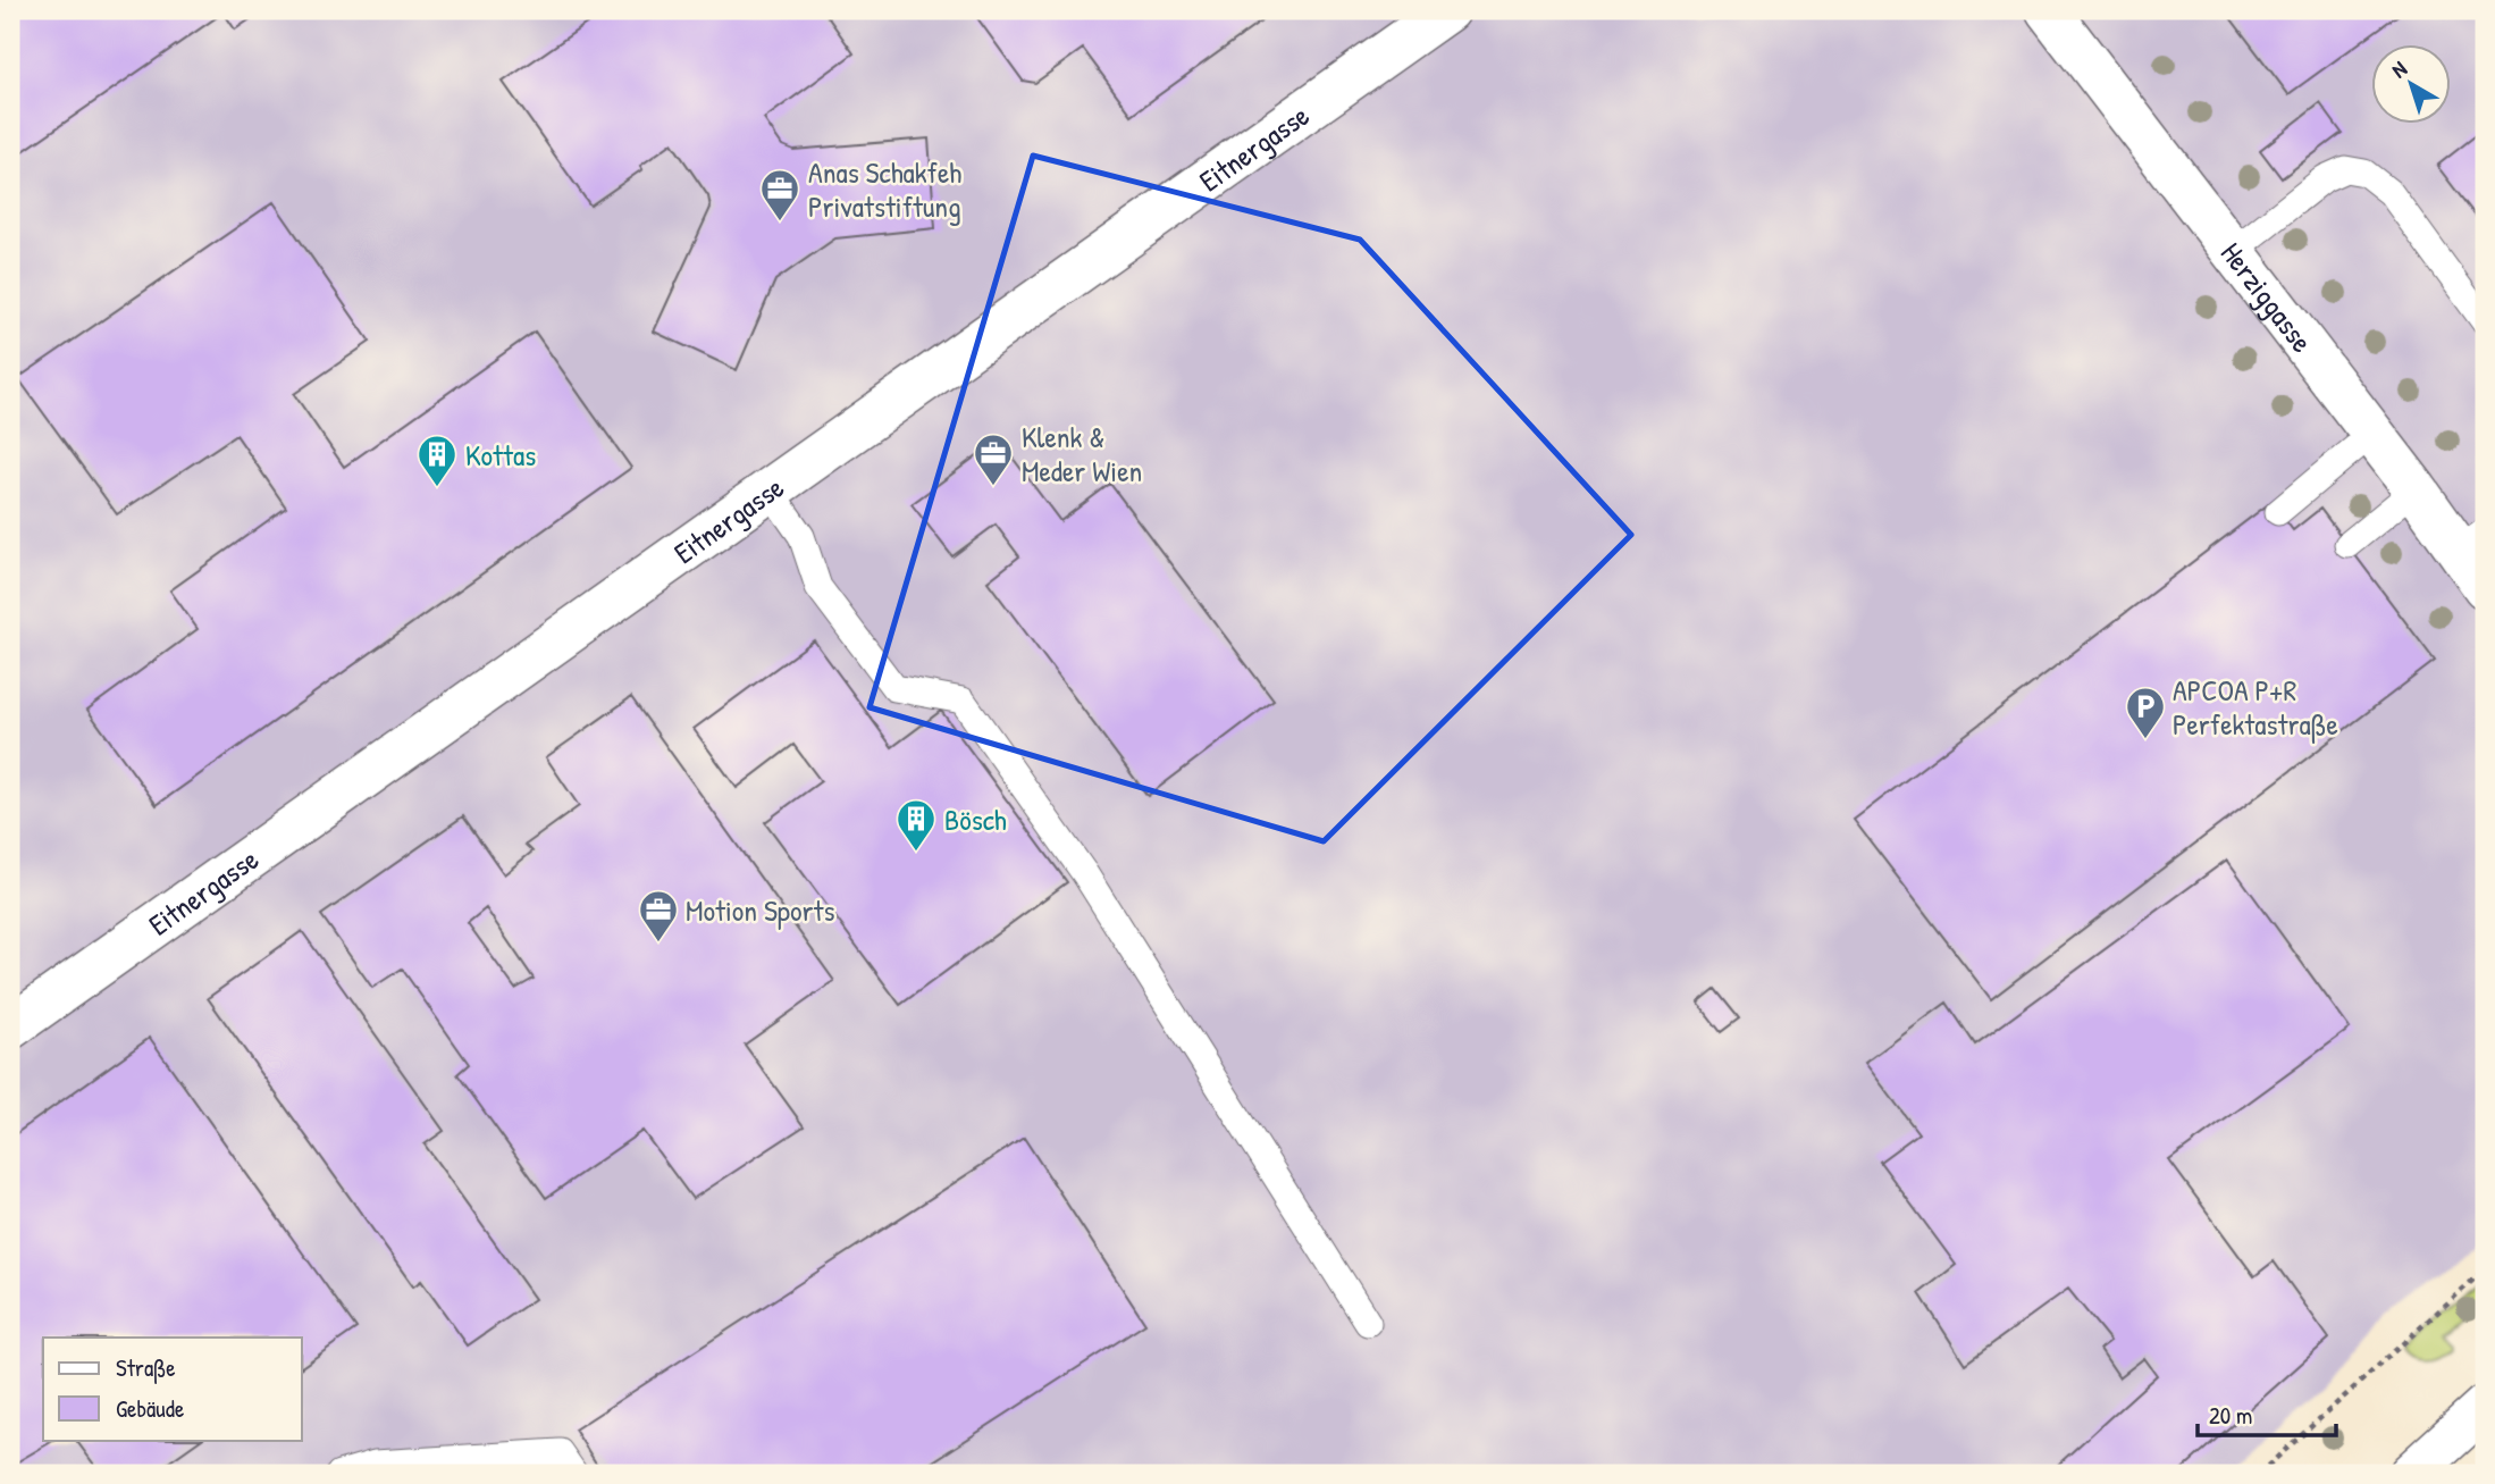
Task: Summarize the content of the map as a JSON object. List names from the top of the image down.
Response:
{
  "streets": {
    "street": ["Eitnergasse", "Herziggasse"]
  },
  "places": {
    "office": ["Anas Schakfeh Privatstiftung", "Klenk & Meder Wien", "Motion Sports"],
    "building": ["Kottas", "Bösch"],
    "parking": ["APCOA P+R Perfektastraße"]
  },
  "legend": ["Straße", "Gebäude"],
  "scale_bar": "20 m",
  "north": "top left"
}
